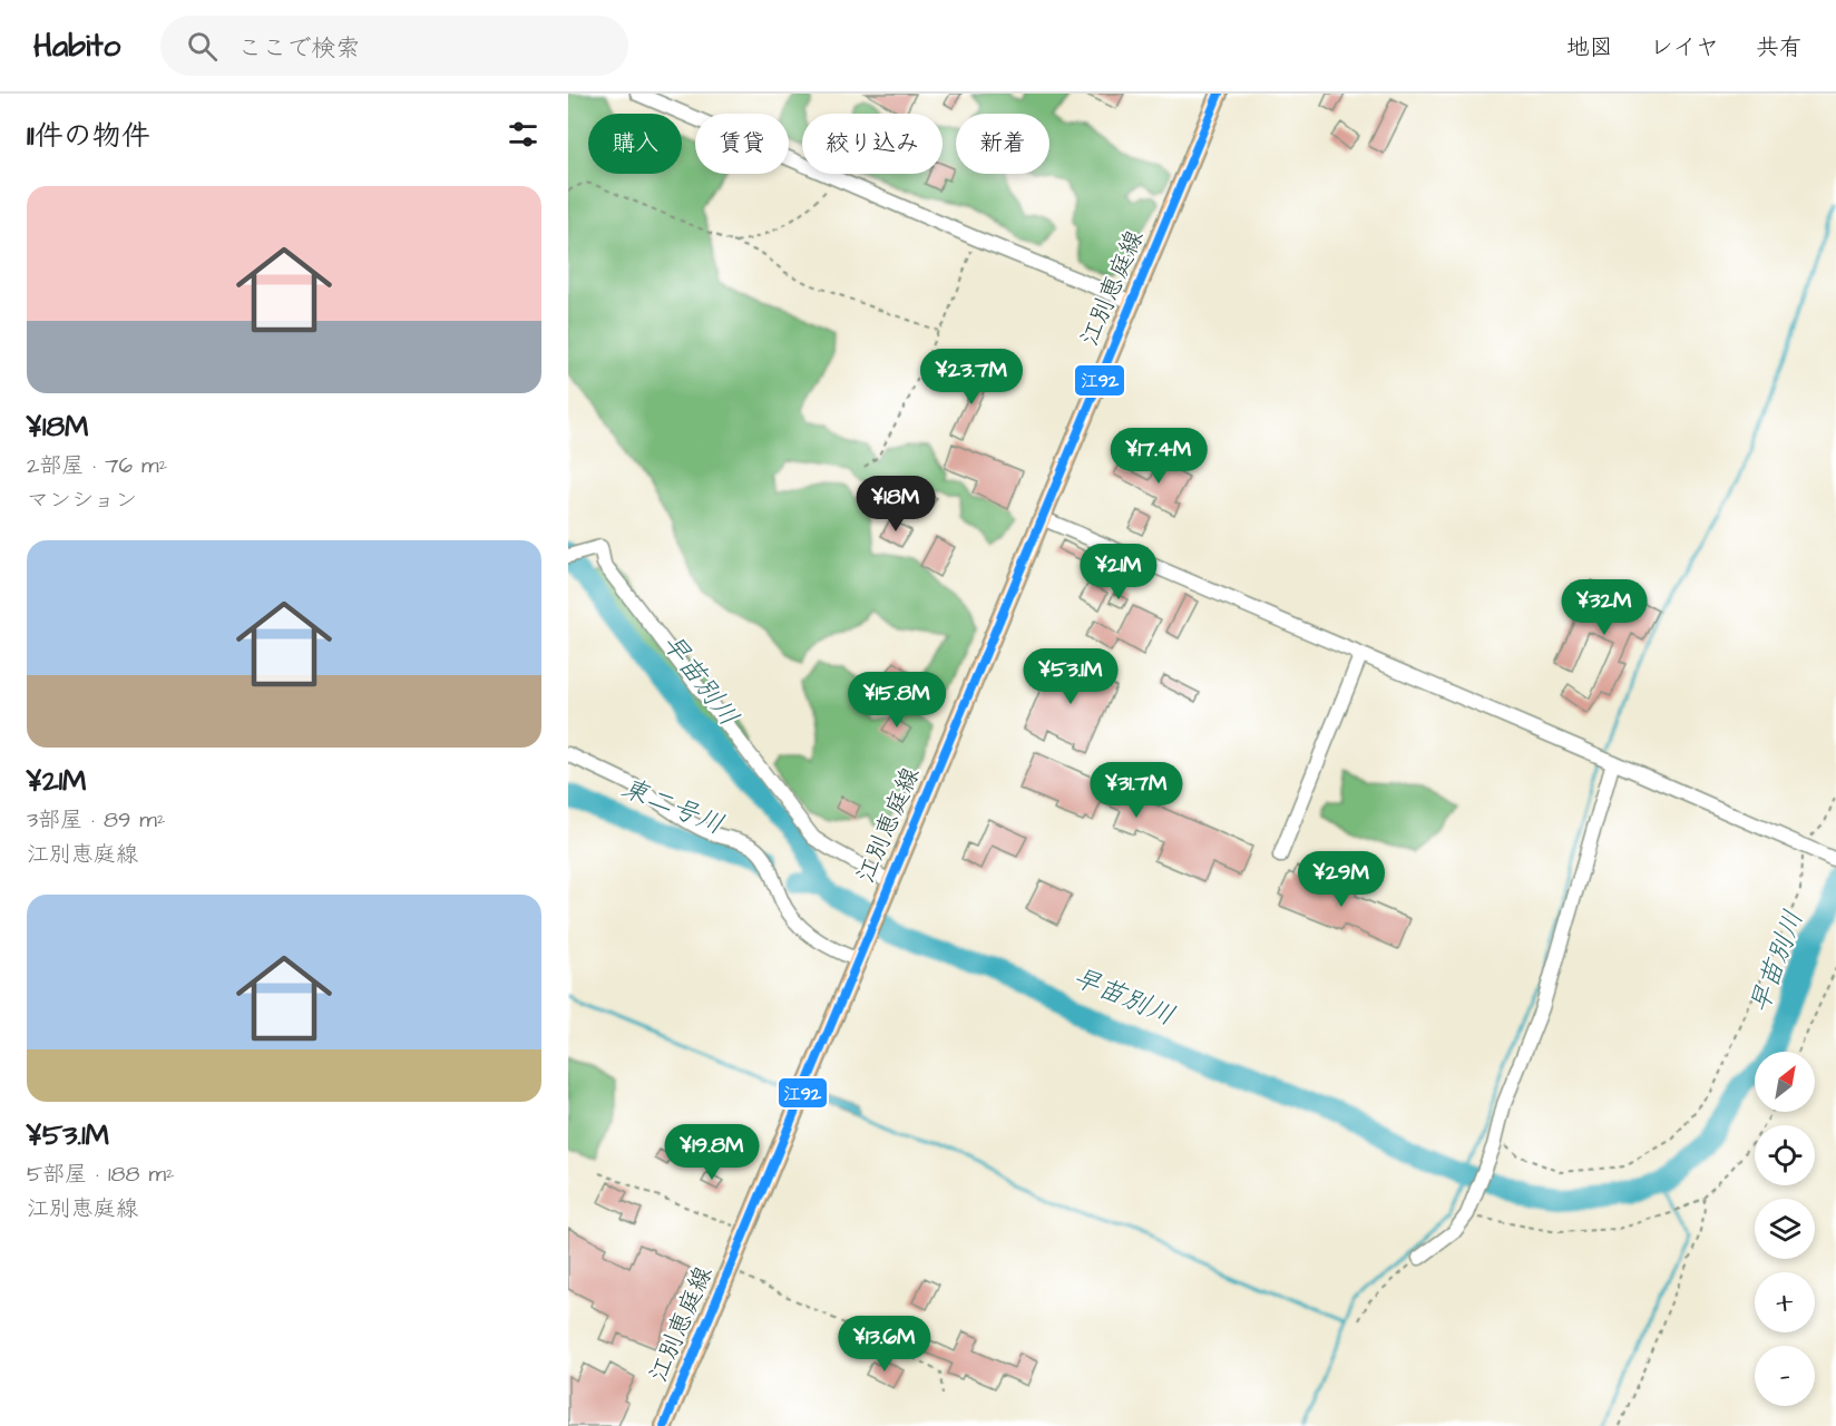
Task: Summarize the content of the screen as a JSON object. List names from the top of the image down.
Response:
{
  "streets": {
    "main road": ["江別恵庭線"]
  },
  "water": ["早苗別川", "東二号川"],
  "lines": ["transit line 江92"],
  "north": "top right",
  "page": {
    "header": "Habito",
    "search": "ここで検索",
    "nav": ["地図", "レイヤ", "共有"],
    "heading": "11件の物件",
    "chip": [
      "購入",
      "賃貸",
      "絞り込み",
      "新着"
    ],
    "list": [
      {
        "name": "¥18M",
        "note": "2部屋 · 76 m² · マンション"
      },
      {
        "name": "¥21M",
        "note": "3部屋 · 89 m² · 江別恵庭線"
      },
      {
        "name": "¥53.1M",
        "note": "5部屋 · 188 m² · 江別恵庭線"
      }
    ],
    "price": [
      "¥23.7M",
      "¥17.4M",
      "¥18M",
      "¥21M",
      "¥32M",
      "¥53.1M",
      "¥15.8M",
      "¥31.7M",
      "¥29M",
      "¥19.8M",
      "¥13.6M"
    ],
    "map_buttons": ["+", "−"]
  }
}
